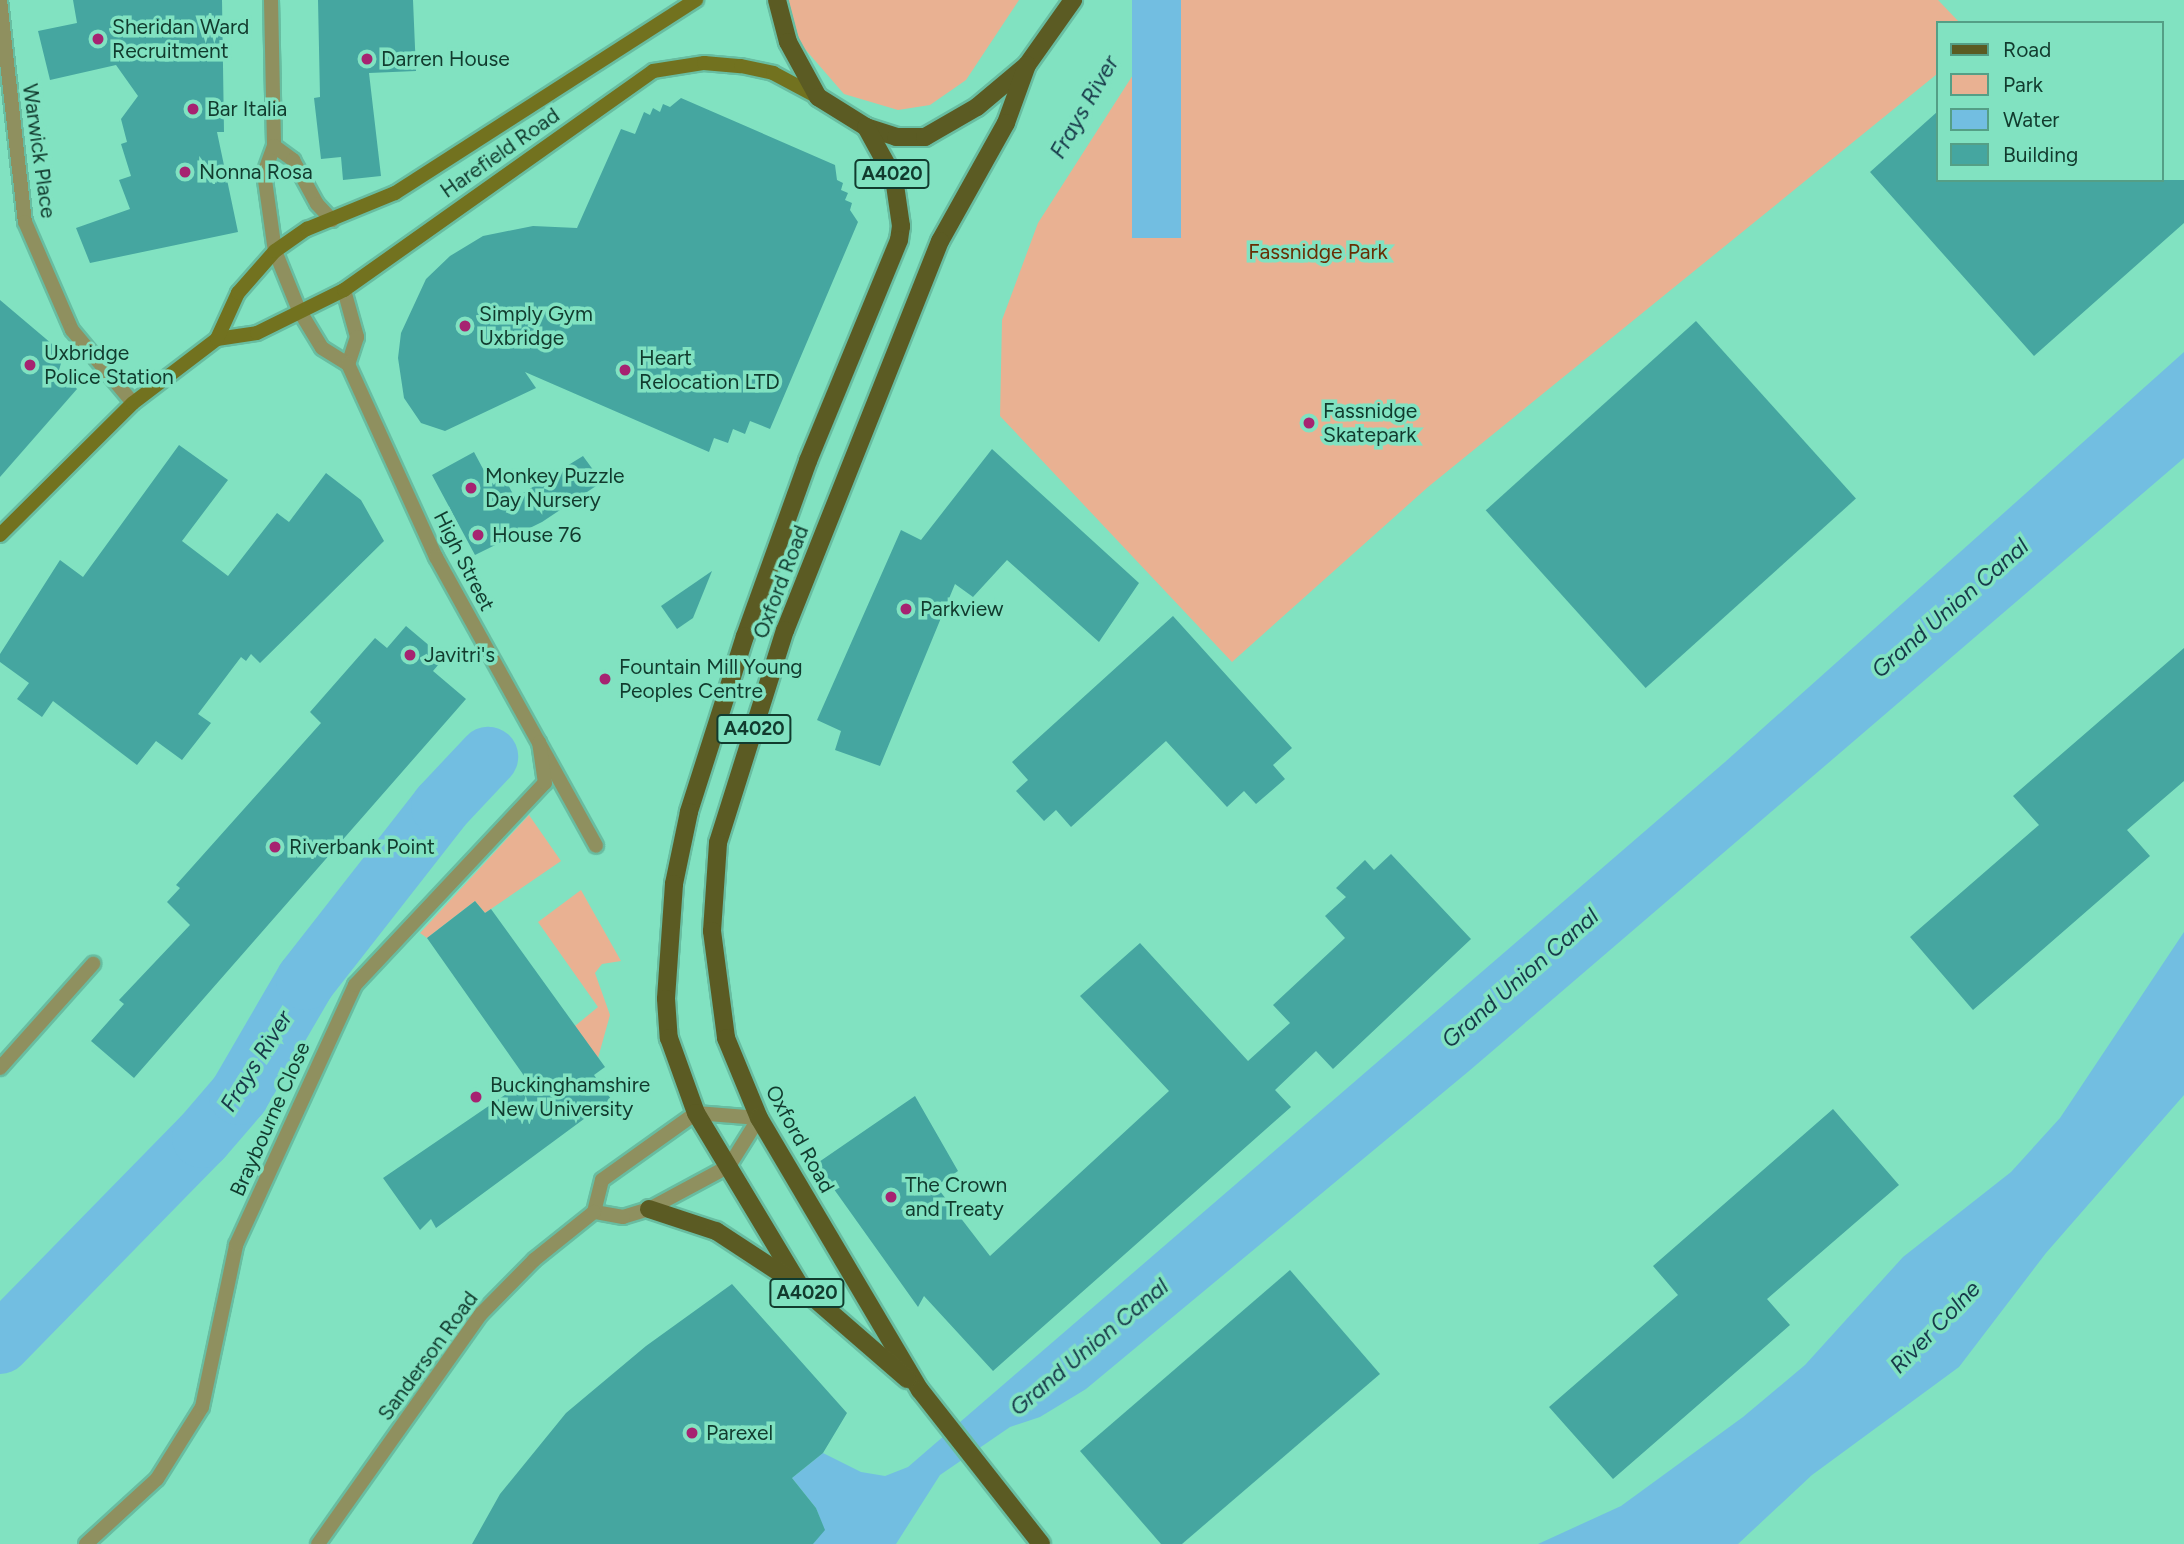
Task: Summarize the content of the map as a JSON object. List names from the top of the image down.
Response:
{
  "streets": {
    "main road": ["Harefield Road", "A4020", "Oxford Road"],
    "street": [
      "Warwick Place",
      "High Street",
      "Braybourne Close",
      "Sanderson Road"
    ]
  },
  "crossings": [
    ["Warwick Place", "Harefield Road"],
    ["High Street", "Braybourne Close"]
  ],
  "water": ["Frays River", "Grand Union Canal", "River Colne"],
  "parks": ["Fassnidge Park"],
  "places": [
    "Sheridan Ward Recruitment",
    "Darren House",
    "Bar Italia",
    "Nonna Rosa",
    "Simply Gym Uxbridge",
    "Uxbridge Police Station",
    "Heart Relocation LTD",
    "Fassnidge Skatepark",
    "Monkey Puzzle Day Nursery",
    "House 76",
    "Parkview",
    "Javitri's",
    "Fountain Mill Young Peoples Centre",
    "Riverbank Point",
    "Buckinghamshire New University",
    "The Crown and Treaty",
    "Parexel"
  ],
  "legend": [
    "Road",
    "Park",
    "Water",
    "Building"
  ]
}
